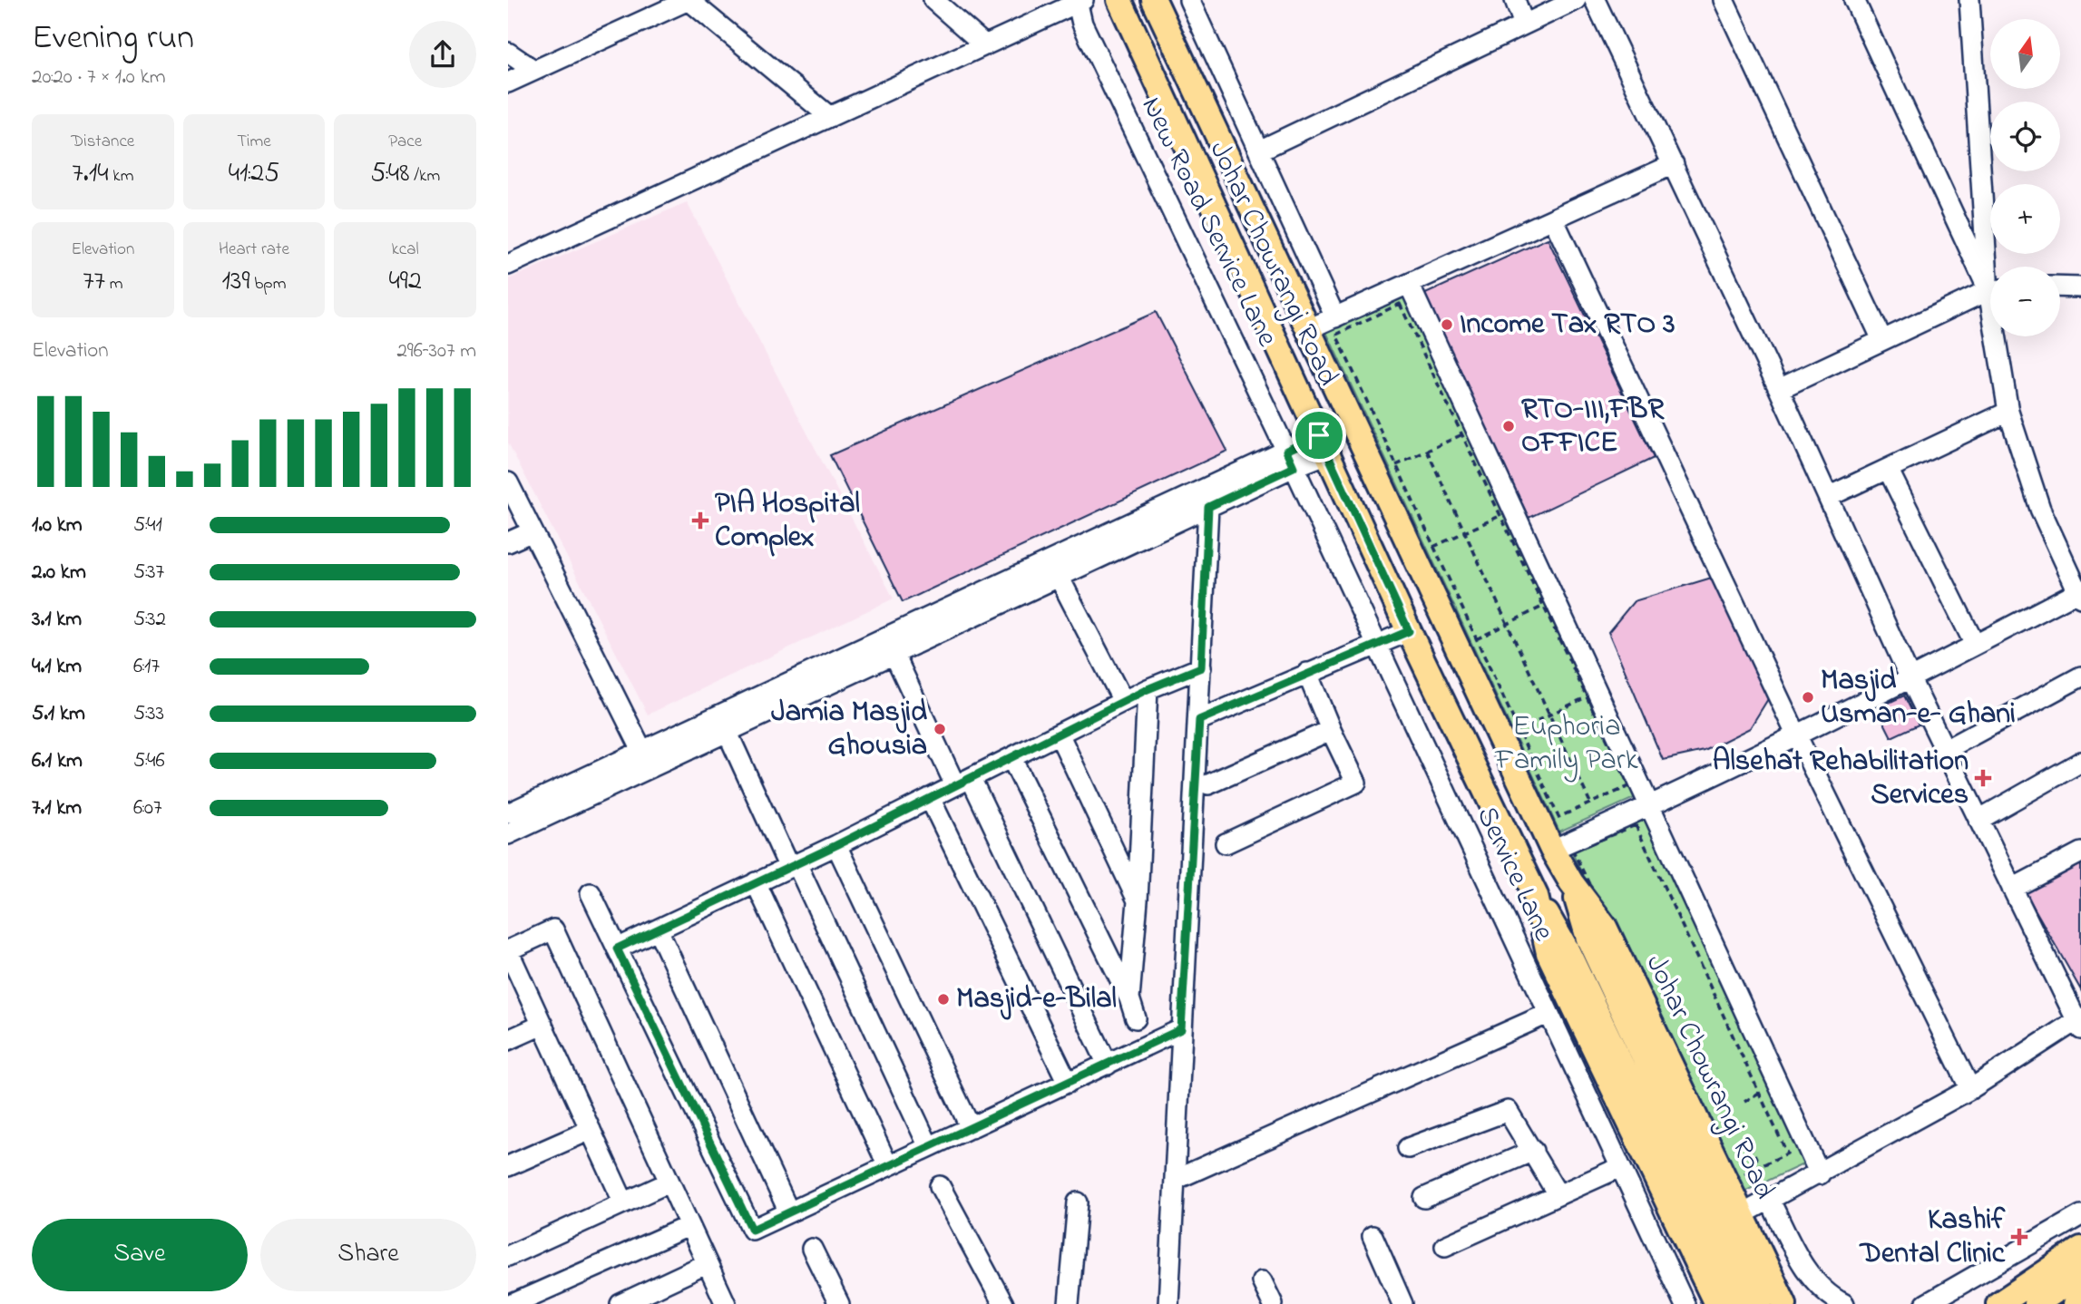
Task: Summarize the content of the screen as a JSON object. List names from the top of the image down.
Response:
{
  "streets": {
    "main road": ["Johar Chowrangi Road"],
    "street": ["New Road Service Lane", "Service Lane"]
  },
  "crossings": [
    ["New Road Service Lane", "Service Lane"]
  ],
  "parks": ["Euphoria Family Park"],
  "places": {
    "other": [
      "Income Tax RTO 3",
      "RTO-III,FBR OFFICE",
      "Masjid Usman-e- Ghani",
      "Jamia Masjid Ghousia",
      "Masjid-e-Bilal"
    ],
    "health": ["PIA Hospital Complex", "Alsehat Rehabilitation Services", "Kashif Dental Clinic"]
  },
  "north": "top",
  "page": {
    "heading": ["Evening run", "20:20 · 7 × 1.0 km"],
    "map_buttons": ["+", "−"],
    "stats": [
      ["Distance", "7.14 km"],
      ["Time", "41:25"],
      ["Pace", "5:48 /km"],
      ["Elevation", "77 m"],
      ["Heart rate", "139 bpm"],
      ["kcal", "492"]
    ],
    "chart": ["Elevation", "296–307 m"],
    "list": [
      {
        "name": "1.0 km",
        "note": "5:41"
      },
      {
        "name": "2.0 km",
        "note": "5:37"
      },
      {
        "name": "3.1 km",
        "note": "5:32"
      },
      {
        "name": "4.1 km",
        "note": "6:17"
      },
      {
        "name": "5.1 km",
        "note": "5:33"
      },
      {
        "name": "6.1 km",
        "note": "5:46"
      },
      {
        "name": "7.1 km",
        "note": "6:07"
      }
    ],
    "buttons": ["Save", "Share"]
  }
}
